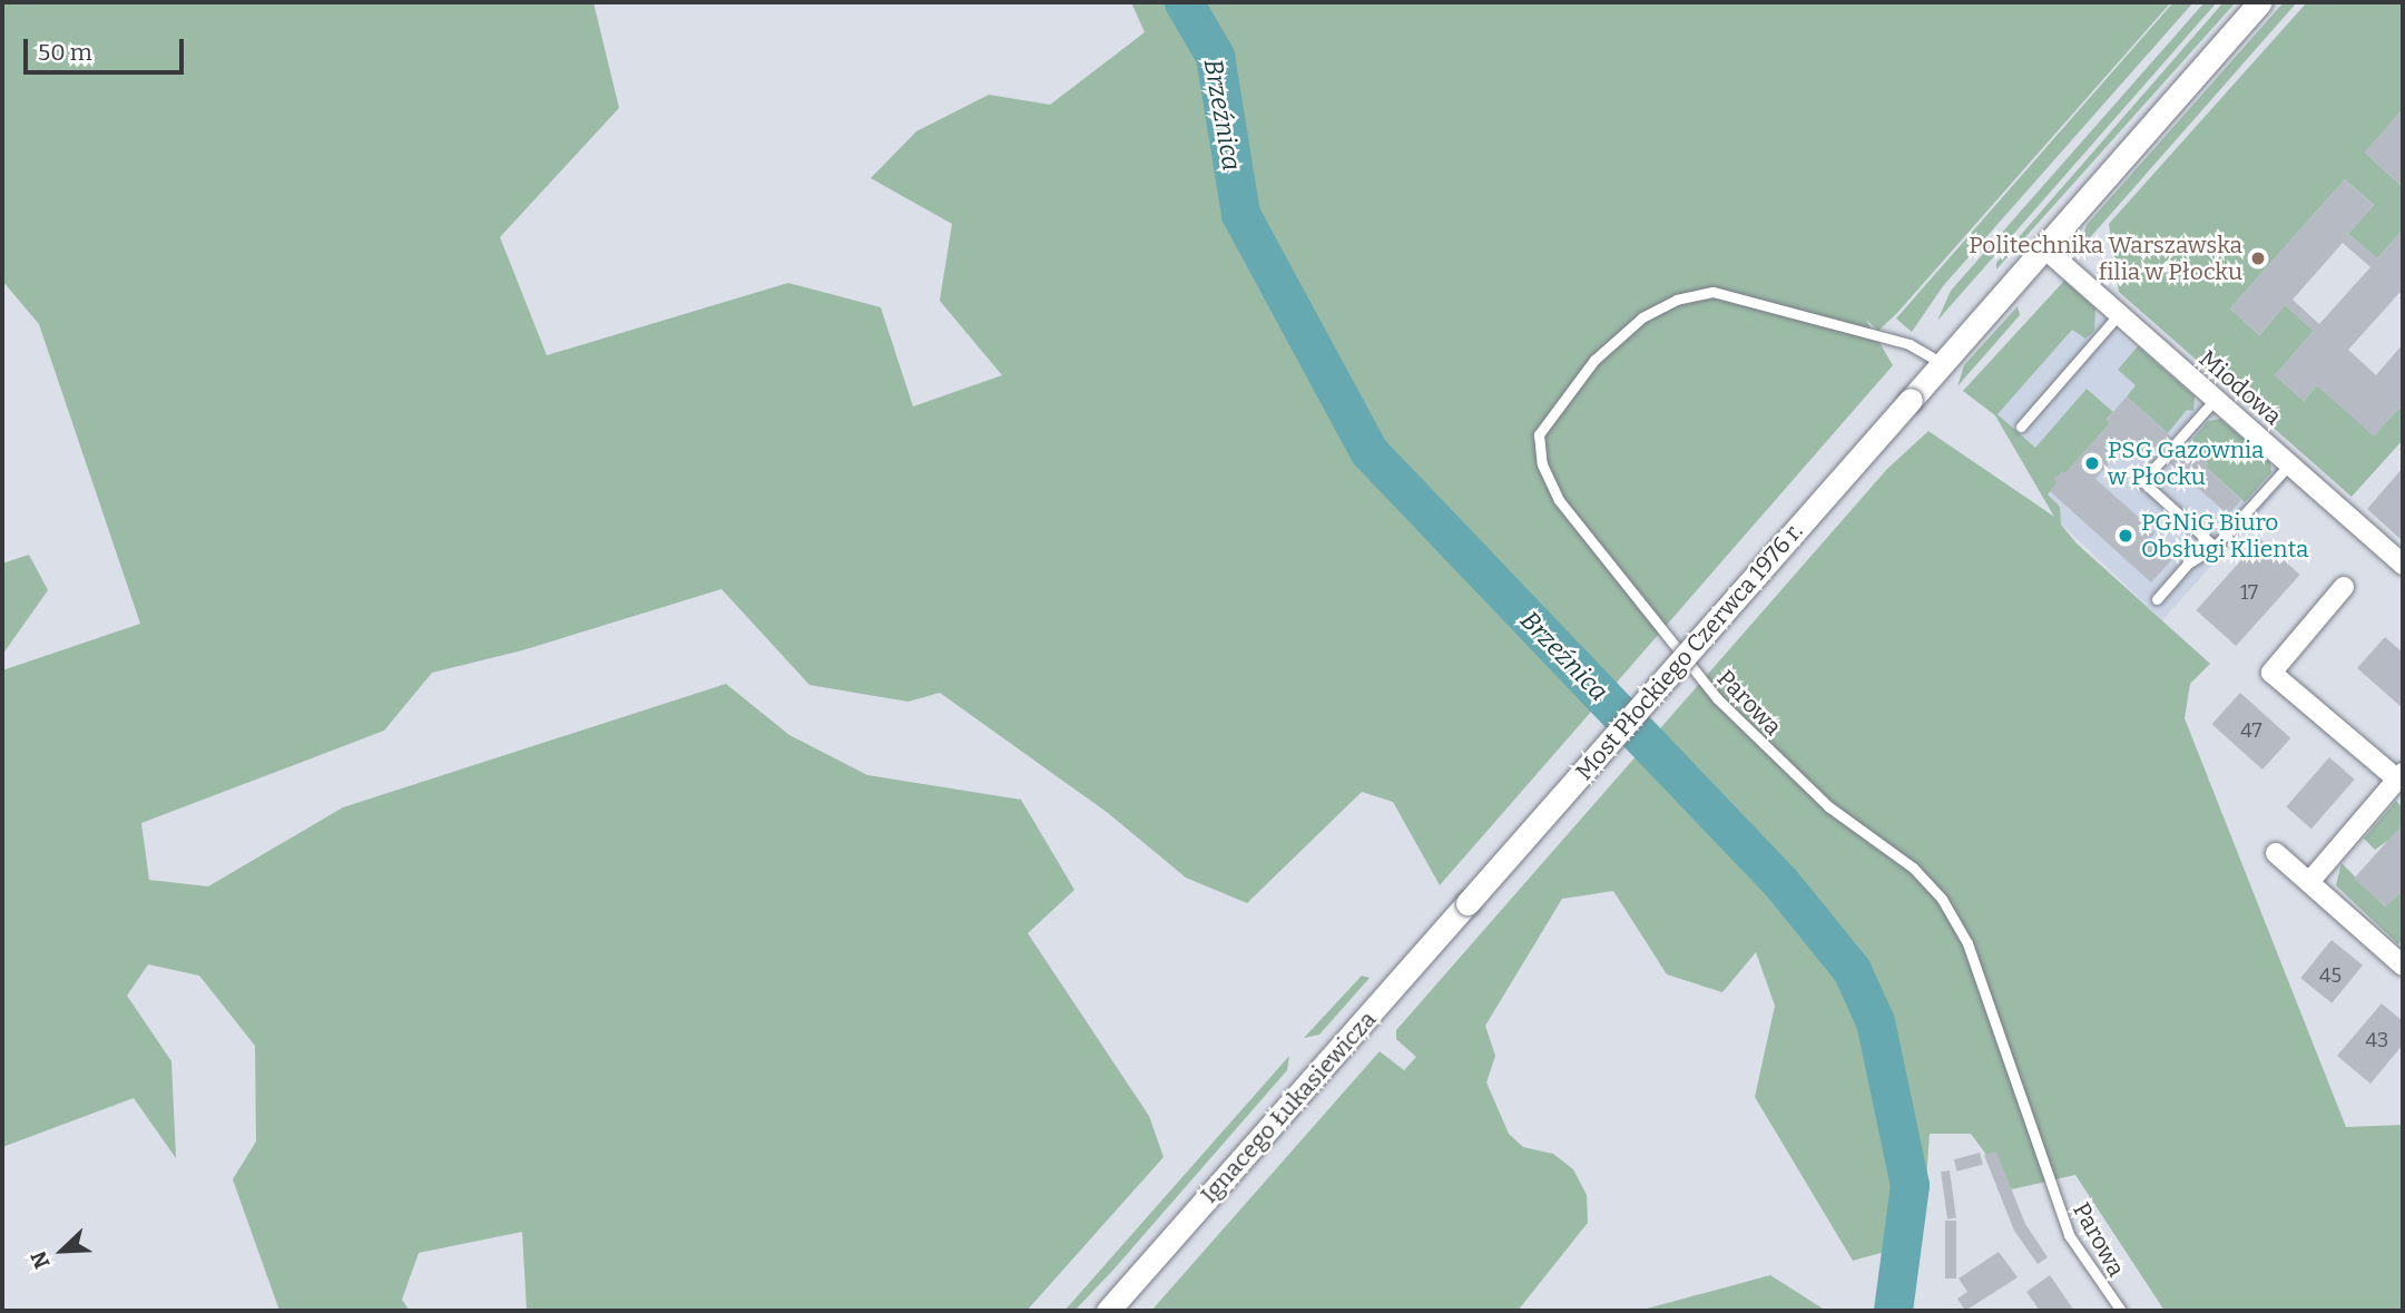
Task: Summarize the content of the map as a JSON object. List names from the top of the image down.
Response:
{
  "streets": {
    "street": ["Miodowa", "Most Płockiego Czerwca 1976 r.", "Ignacego Łukasiewicza"],
    "lane": ["Parowa"]
  },
  "crossings": [
    ["Most Płockiego Czerwca 1976 r.", "Parowa"],
    ["Most Płockiego Czerwca 1976 r.", "Ignacego Łukasiewicza"]
  ],
  "water": ["Brzeźnica"],
  "places": ["Politechnika Warszawska filia w Płocku", "PSG Gazownia w Płocku", "PGNiG Biuro Obsługi Klienta"],
  "house_numbers": [
    "17",
    "47",
    "45",
    "43"
  ],
  "scale_bar": "50 m",
  "north": "bottom left"
}
